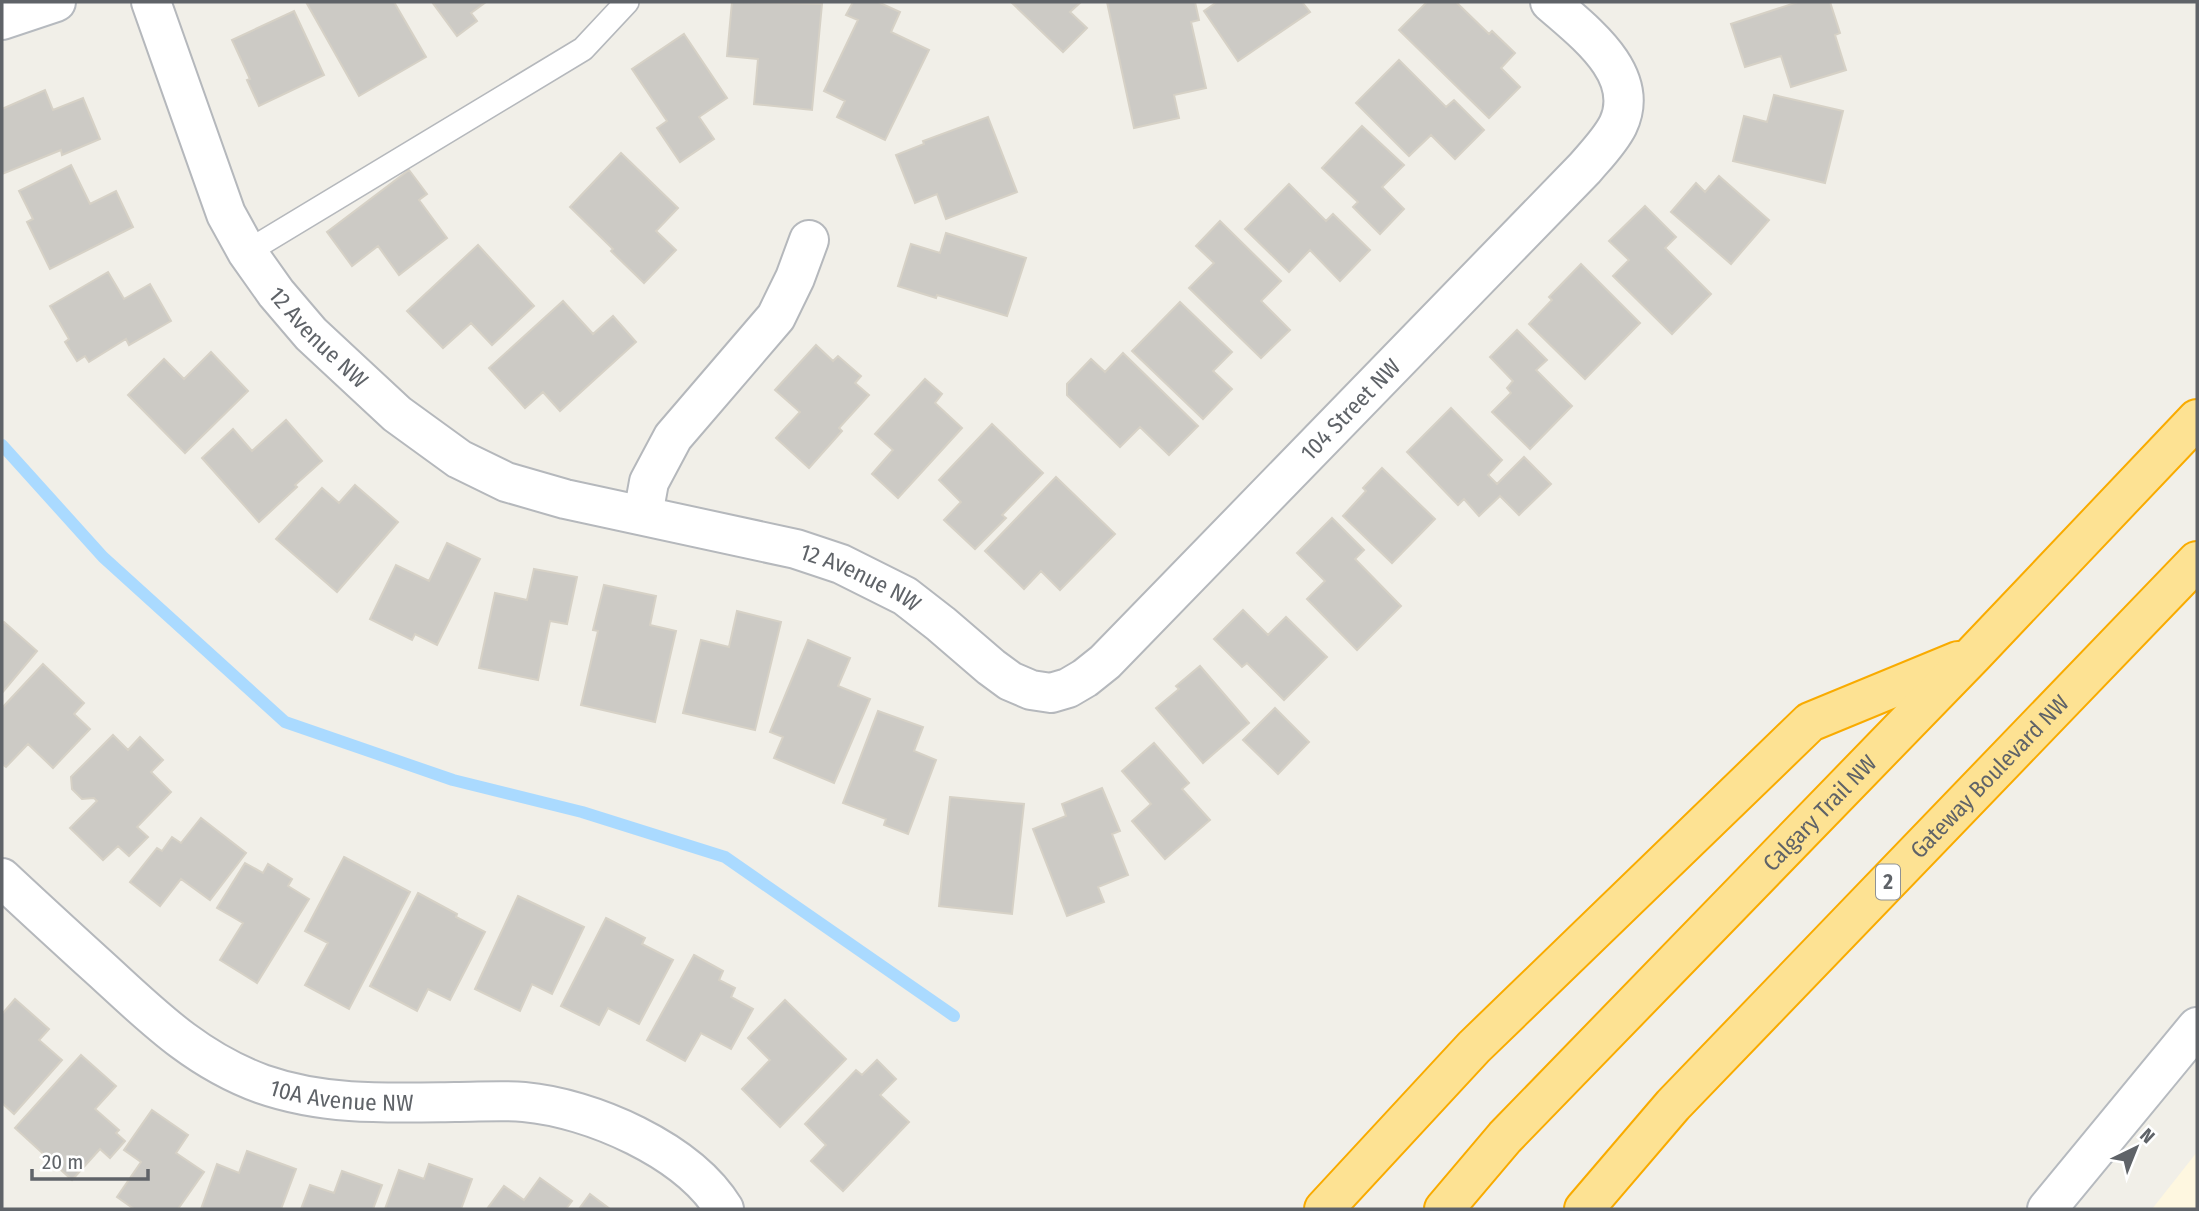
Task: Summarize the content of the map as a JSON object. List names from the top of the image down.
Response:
{
  "streets": {
    "highway": ["Gateway Boulevard NW", "Calgary Trail NW", "2"],
    "street": ["12 Avenue NW", "104 Street NW", "10A Avenue NW"]
  },
  "crossings": [
    ["12 Avenue NW", "104 Street NW"]
  ],
  "scale_bar": "20 m",
  "north": "top right"
}
